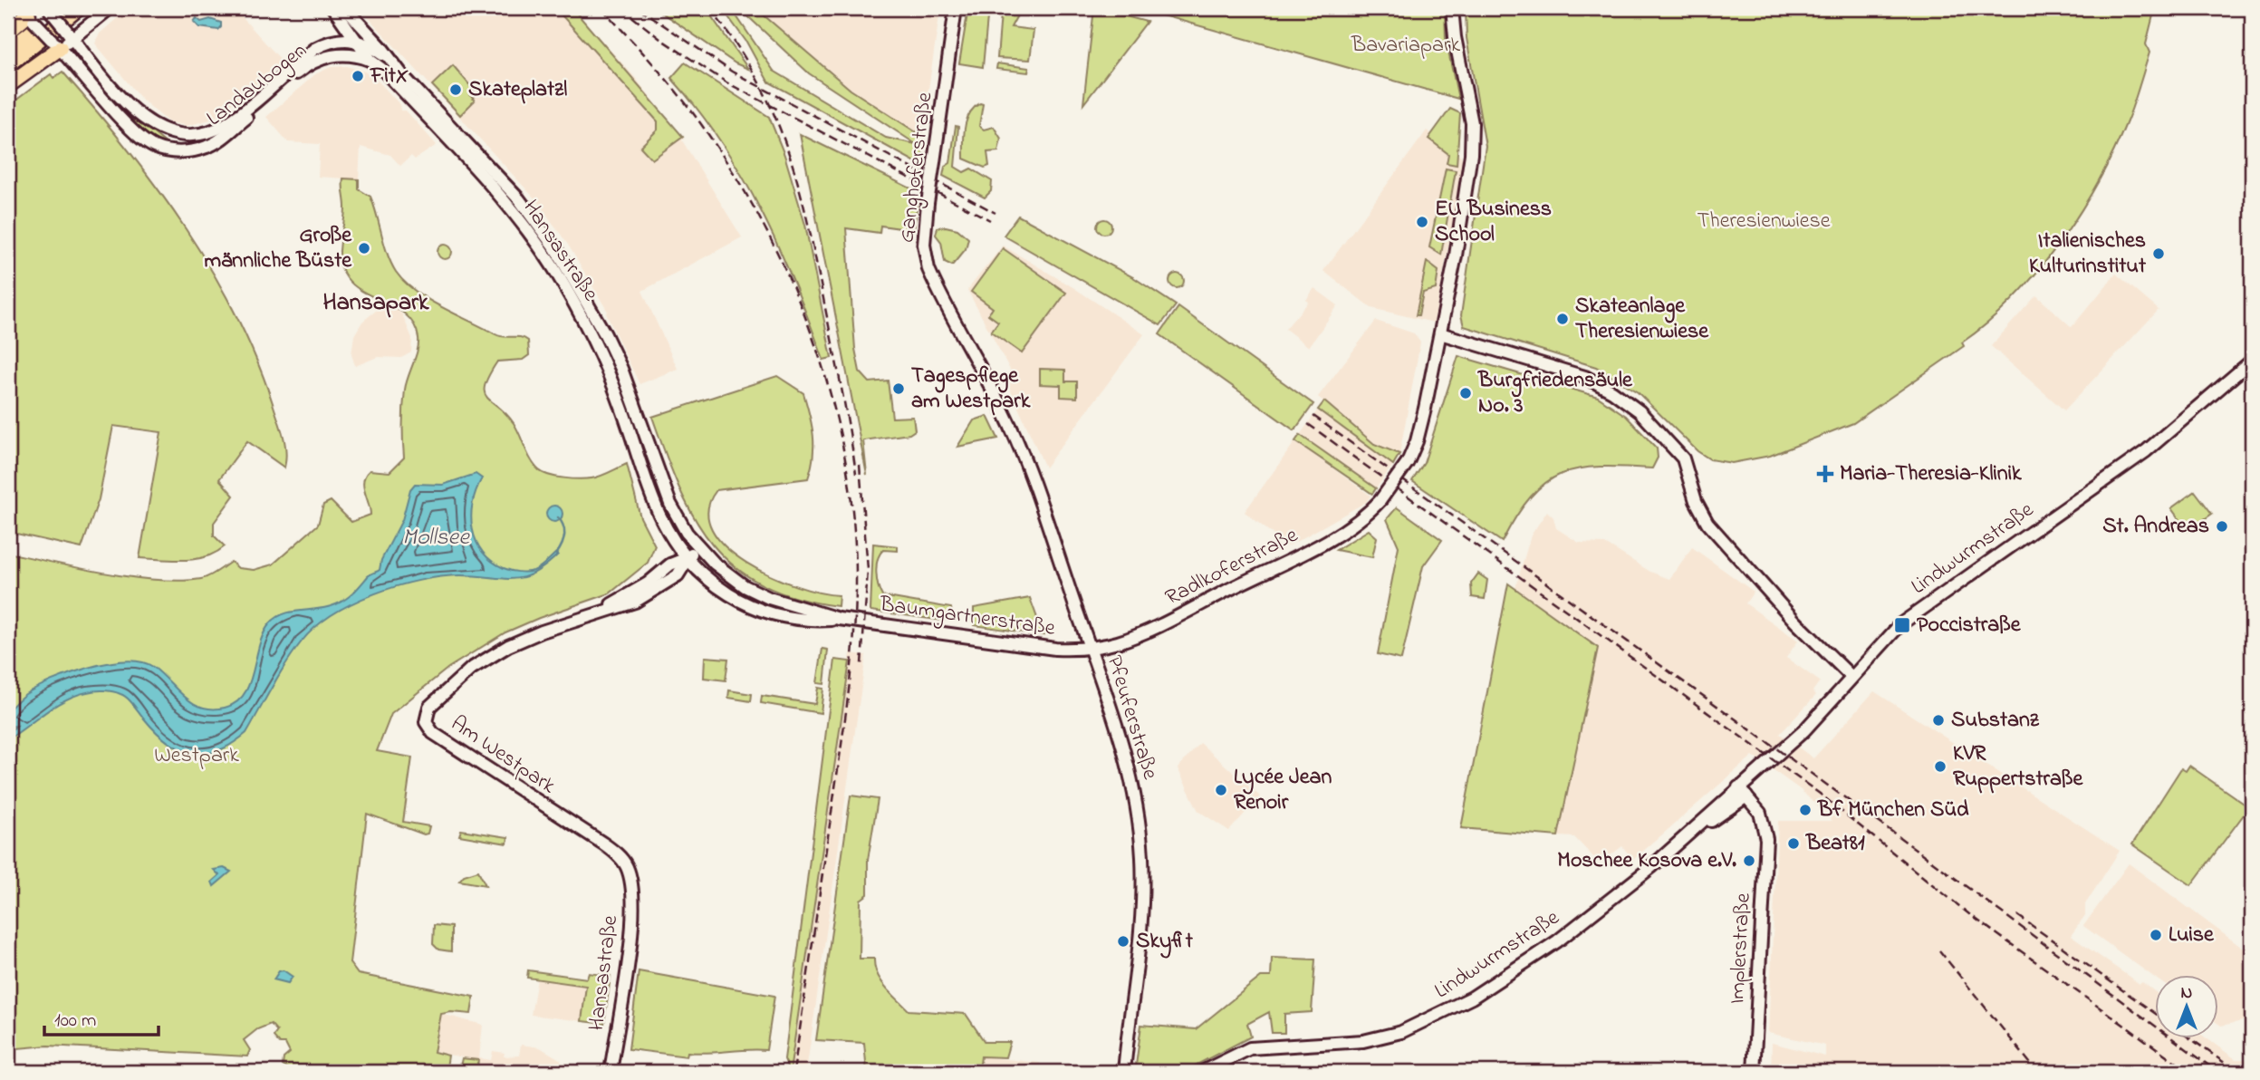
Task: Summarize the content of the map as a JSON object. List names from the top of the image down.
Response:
{
  "streets": {
    "main road": [
      "Landaubogen",
      "Ganghoferstraße",
      "Hansastraße",
      "Lindwurmstraße",
      "Radlkoferstraße",
      "Baumgartnerstraße",
      "Pfeuferstraße",
      "Am Westpark",
      "Implerstraße"
    ]
  },
  "crossings": [
    ["Landaubogen", "Hansastraße"],
    ["Ganghoferstraße", "Pfeuferstraße"],
    ["Hansastraße", "Baumgartnerstraße"],
    ["Hansastraße", "Am Westpark"],
    ["Lindwurmstraße", "Implerstraße"],
    ["Radlkoferstraße", "Baumgartnerstraße"],
    ["Radlkoferstraße", "Pfeuferstraße"],
    ["Baumgartnerstraße", "Pfeuferstraße"],
    ["Baumgartnerstraße", "Am Westpark"]
  ],
  "districts": ["Hansapark"],
  "water": ["Mollsee"],
  "parks": ["Bavariapark", "Theresienwiese", "Westpark"],
  "places": {
    "other": [
      "FitX",
      "Skateplatzl",
      "EU Business School",
      "Große männliche Büste",
      "Italienisches Kulturinstitut",
      "Skateanlage Theresienwiese",
      "Tagespflege am Westpark",
      "Burgfriedensäule No. 3",
      "St. Andreas",
      "Substanz",
      "KVR Ruppertstraße",
      "Lycée Jean Renoir",
      "Bf München Süd",
      "Beat81",
      "Moschee Kosova e.V.",
      "Luise",
      "Skyfit"
    ],
    "health": ["Maria-Theresia-Klinik"],
    "transit": ["Poccistraße"]
  },
  "scale_bar": "100 m",
  "north": "top"
}
